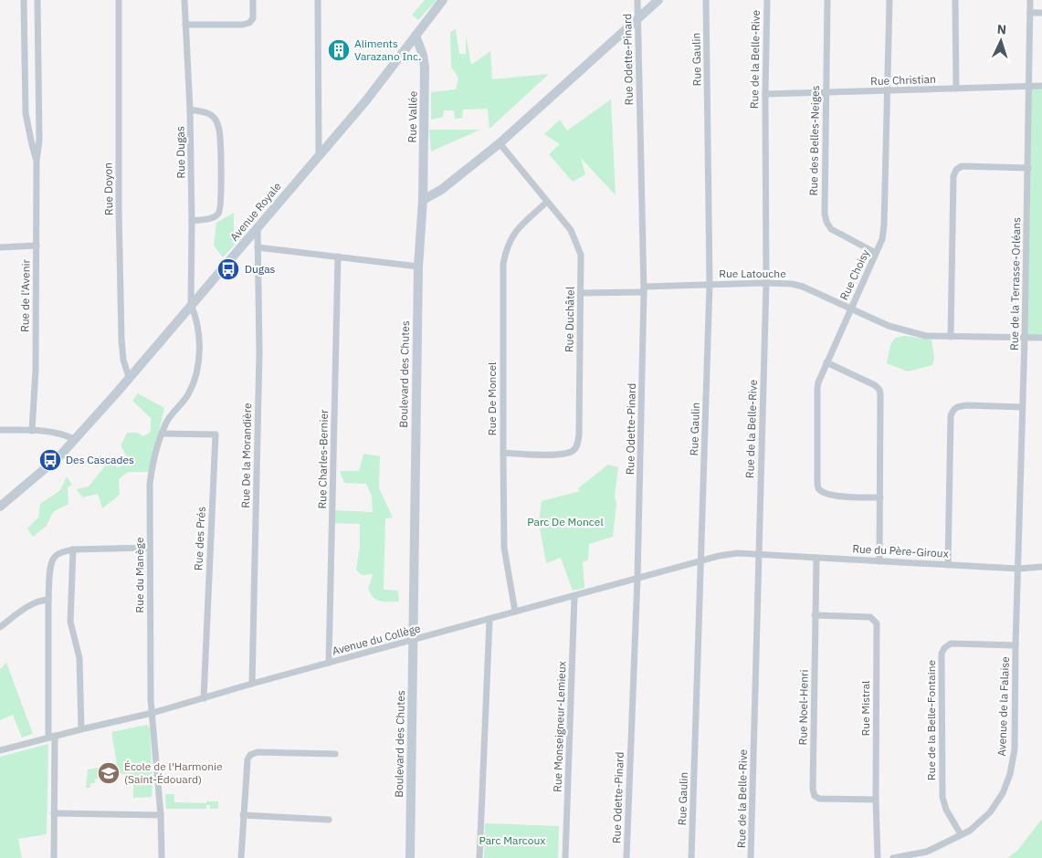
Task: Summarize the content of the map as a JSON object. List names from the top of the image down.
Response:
{
  "streets": {
    "street": [
      "Rue Odette-Pinard",
      "Rue Gaulin",
      "Rue de la Belle-Rive",
      "Rue Christian",
      "Rue Vallée",
      "Rue des Belles-Neiges",
      "Rue Dugas",
      "Rue Doyon",
      "Avenue Royale",
      "Rue Latouche",
      "Rue Choisy",
      "Rue de la Terrasse-Orléans",
      "Rue de l'Avenir",
      "Rue Duchâtel",
      "Boulevard des Chutes",
      "Rue De Moncel",
      "Rue De la Morandière",
      "Rue Charles-Bernier",
      "Rue des Prés",
      "Rue du Père-Giroux",
      "Rue du Manège",
      "Avenue du Collège",
      "Avenue de la Falaise",
      "Rue Noel-Henri",
      "Rue Mistral",
      "Rue de la Belle-Fontaine",
      "Rue Monseigneur-Lemieux"
    ]
  },
  "crossings": [
    ["Rue Odette-Pinard", "Rue Latouche"],
    ["Rue Odette-Pinard", "Avenue du Collège"],
    ["Rue Gaulin", "Rue Latouche"],
    ["Rue Gaulin", "Avenue du Collège"],
    ["Rue de la Belle-Rive", "Rue Christian"],
    ["Rue de la Belle-Rive", "Rue Latouche"],
    ["Rue de la Belle-Rive", "Rue du Père-Giroux"],
    ["Rue de la Belle-Rive", "Avenue du Collège"],
    ["Rue Christian", "Rue des Belles-Neiges"],
    ["Rue Christian", "Rue Choisy"],
    ["Rue Christian", "Rue de la Terrasse-Orléans"],
    ["Rue Vallée", "Avenue Royale"],
    ["Rue Vallée", "Boulevard des Chutes"],
    ["Rue des Belles-Neiges", "Rue Choisy"],
    ["Rue Dugas", "Avenue Royale"],
    ["Rue Dugas", "Rue du Manège"],
    ["Rue Doyon", "Avenue Royale"],
    ["Avenue Royale", "Rue De la Morandière"],
    ["Avenue Royale", "Rue du Manège"],
    ["Rue Latouche", "Rue Choisy"],
    ["Rue Latouche", "Rue de la Terrasse-Orléans"],
    ["Rue Latouche", "Rue Duchâtel"],
    ["Rue de la Terrasse-Orléans", "Rue du Père-Giroux"],
    ["Rue de la Terrasse-Orléans", "Avenue de la Falaise"],
    ["Rue Duchâtel", "Rue De Moncel"],
    ["Boulevard des Chutes", "Avenue du Collège"],
    ["Rue De Moncel", "Avenue du Collège"],
    ["Rue De la Morandière", "Avenue du Collège"],
    ["Rue Charles-Bernier", "Avenue du Collège"],
    ["Rue des Prés", "Rue du Manège"],
    ["Rue des Prés", "Avenue du Collège"],
    ["Rue du Père-Giroux", "Avenue du Collège"],
    ["Rue du Père-Giroux", "Avenue de la Falaise"],
    ["Rue du Père-Giroux", "Rue Noel-Henri"],
    ["Rue du Manège", "Avenue du Collège"],
    ["Avenue du Collège", "Rue Monseigneur-Lemieux"],
    ["Avenue de la Falaise", "Rue de la Belle-Fontaine"],
    ["Rue Noel-Henri", "Rue Mistral"]
  ],
  "parks": ["Parc De Moncel", "Parc Marcoux"],
  "places": {
    "building": ["Aliments Varazano Inc."],
    "bus stop": ["Dugas", "Des Cascades"],
    "school or university": ["École de l'Harmonie (Saint-Édouard)"]
  },
  "north": "top"
}
